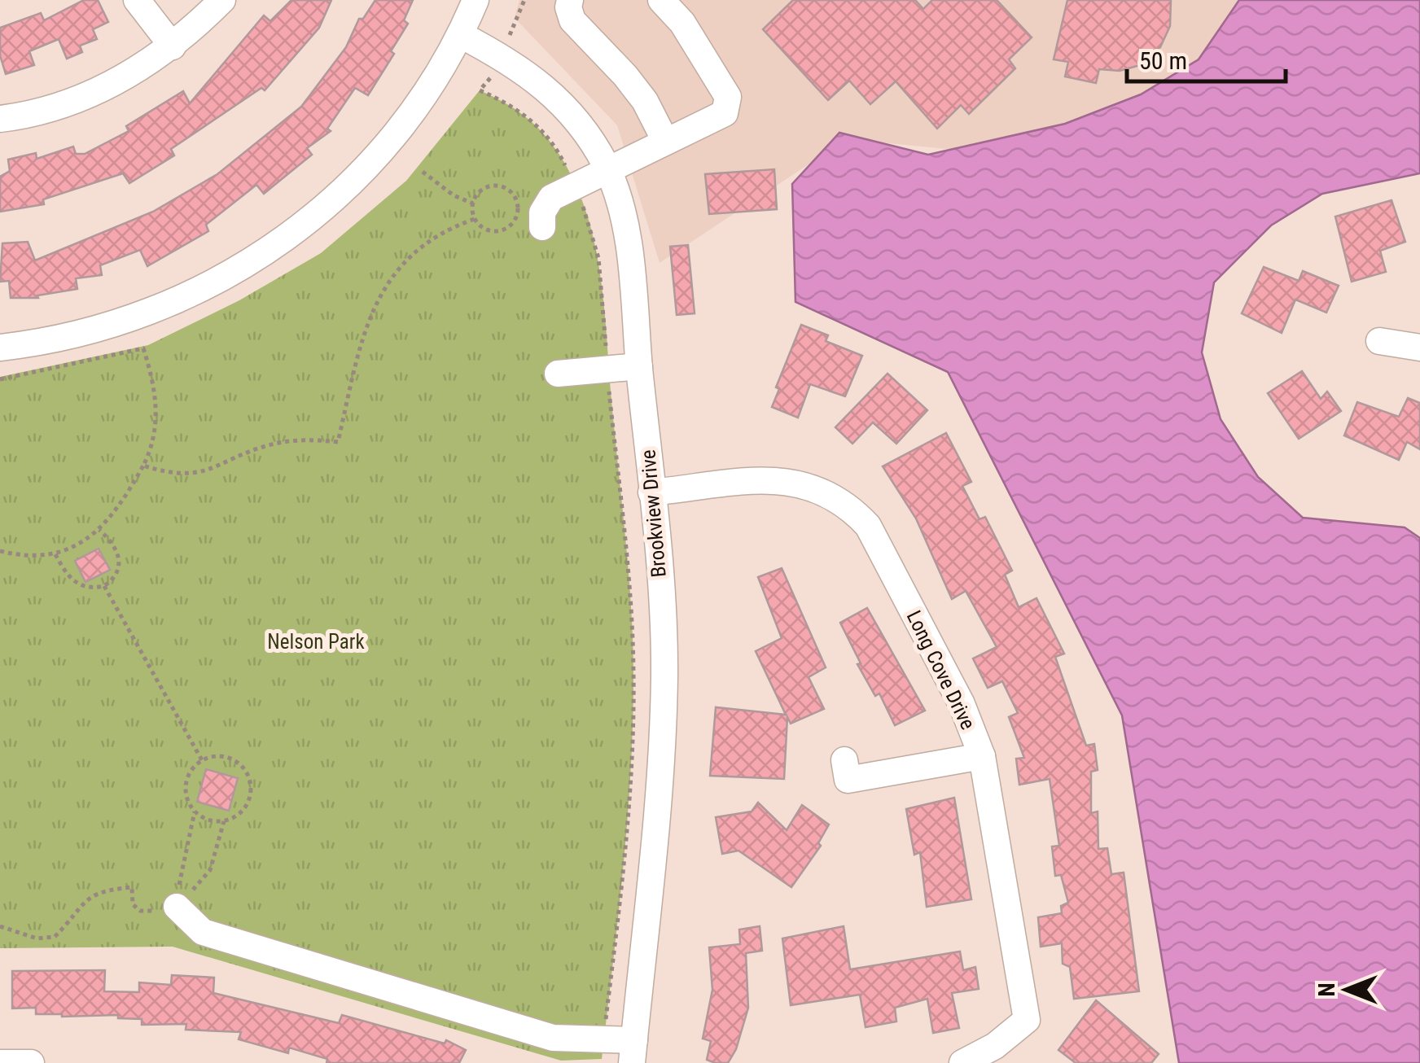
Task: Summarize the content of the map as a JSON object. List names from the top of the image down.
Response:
{
  "streets": {
    "street": ["Brookview Drive", "Long Cove Drive"]
  },
  "crossings": [
    ["Brookview Drive", "Long Cove Drive"]
  ],
  "parks": ["Nelson Park"],
  "scale_bar": "50 m",
  "north": "left"
}
